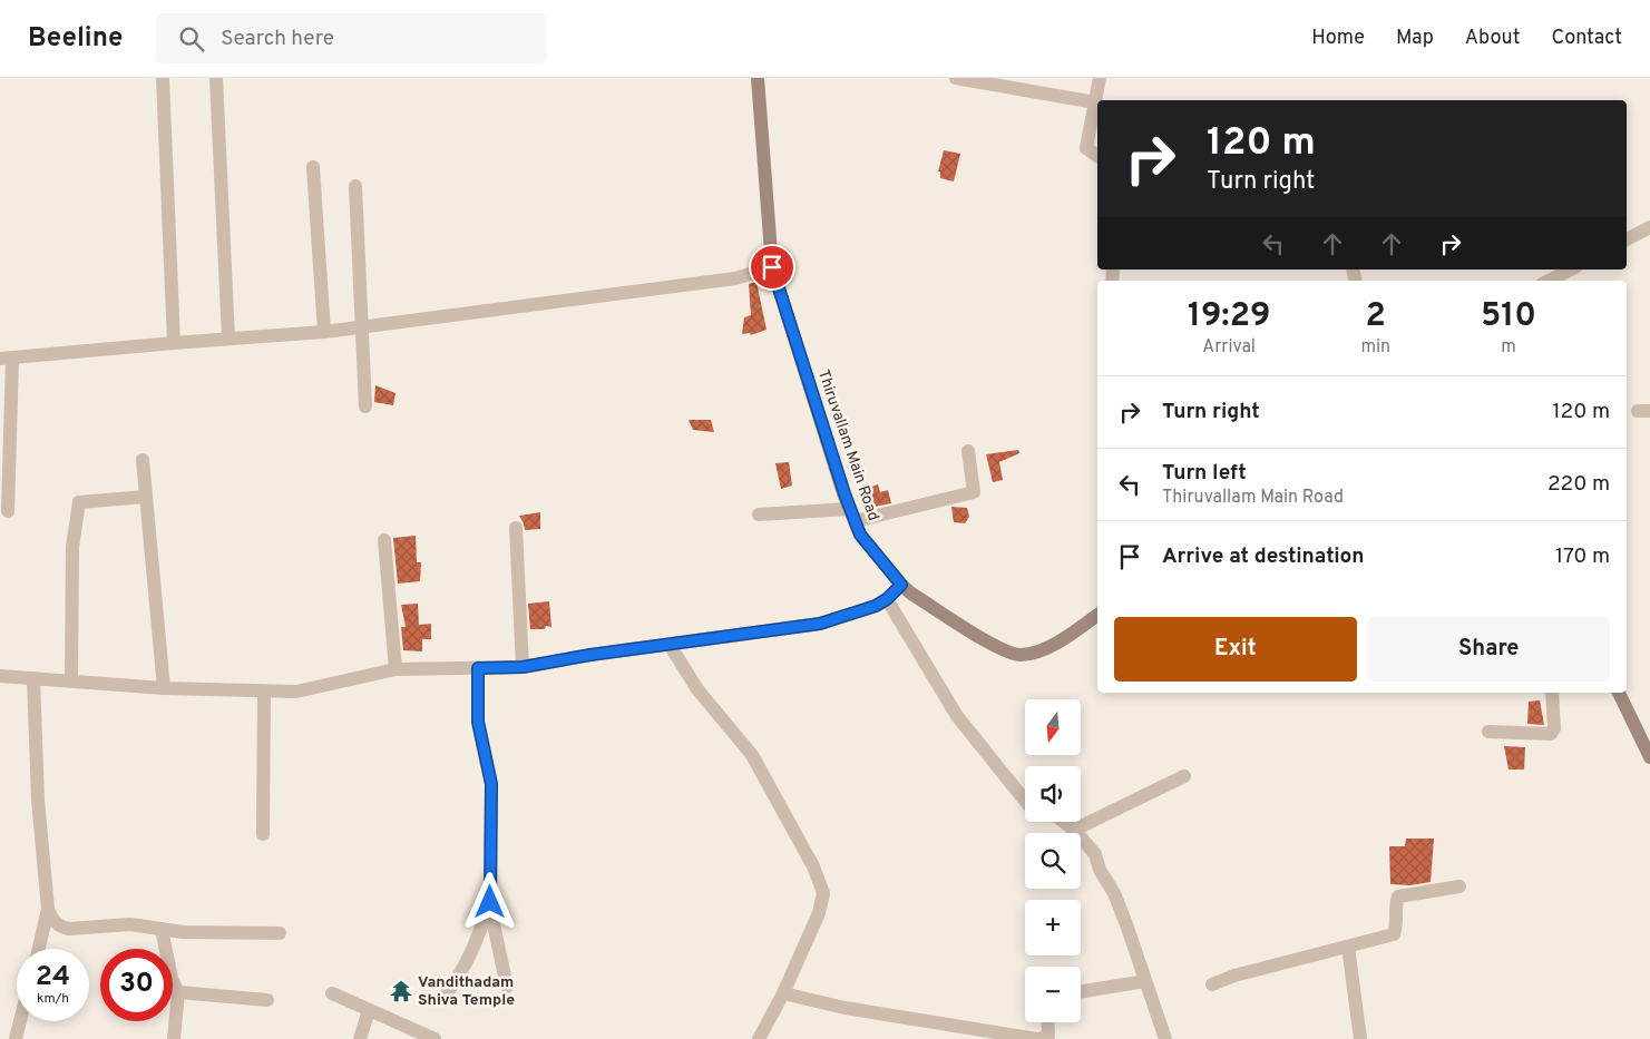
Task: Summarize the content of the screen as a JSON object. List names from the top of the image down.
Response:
{
  "streets": {
    "main road": ["Thiruvallam Main Road"]
  },
  "places": {
    "temple": ["Vandithadam Shiva Temple"]
  },
  "north": "bottom",
  "page": {
    "header": "Beeline",
    "search": "Search here",
    "nav": [
      "Home",
      "Map",
      "About",
      "Contact"
    ],
    "turn": ["120 m", "Turn right"],
    "eta": [
      "19:29",
      "Arrival",
      "2",
      "min",
      "510",
      "m"
    ],
    "list": [
      {
        "name": "Turn right",
        "value": "120 m"
      },
      {
        "name": "Turn left",
        "note": "Thiruvallam Main Road",
        "value": "220 m"
      },
      {
        "name": "Arrive at destination",
        "value": "170 m"
      }
    ],
    "buttons": ["Exit", "Share"],
    "map_buttons": ["+", "−"],
    "speed": "24 km/h",
    "limit": "30"
  }
}
